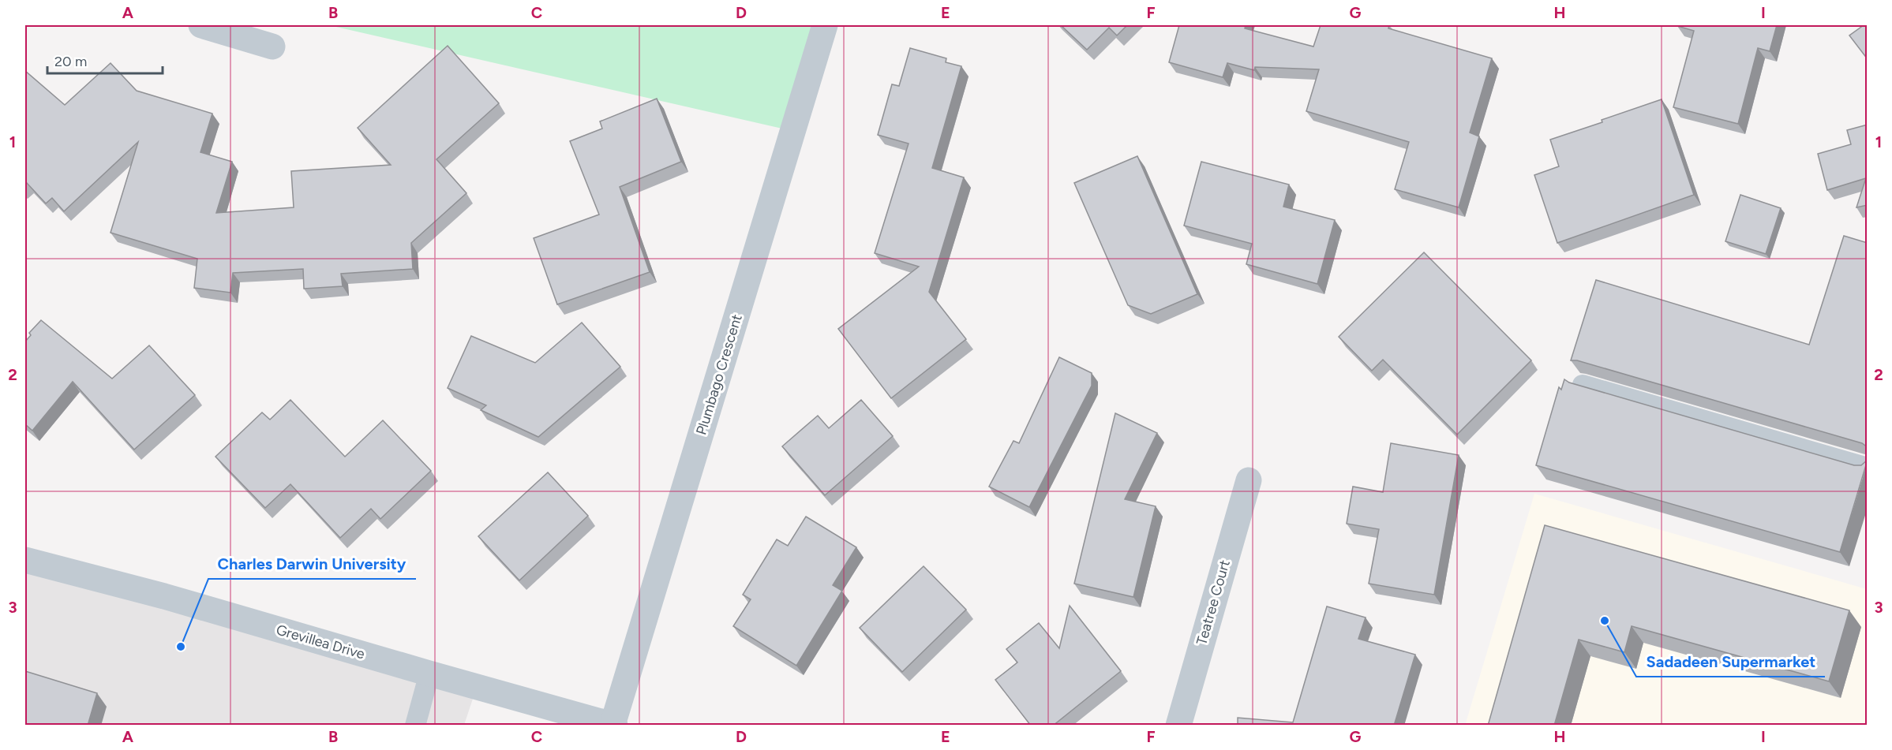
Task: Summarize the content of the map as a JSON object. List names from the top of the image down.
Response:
{
  "streets": {
    "street": ["Plumbago Crescent", "Teatree Court", "Grevillea Drive"]
  },
  "crossings": [
    ["Plumbago Crescent", "Grevillea Drive"]
  ],
  "places": ["Sadadeen Supermarket", "Charles Darwin University"],
  "scale_bar": "20 m",
  "grid": {
    "columns": [
      "A",
      "B",
      "C",
      "D",
      "E",
      "F",
      "G",
      "H",
      "I"
    ],
    "rows": ["1", "2", "3"]
  }
}
